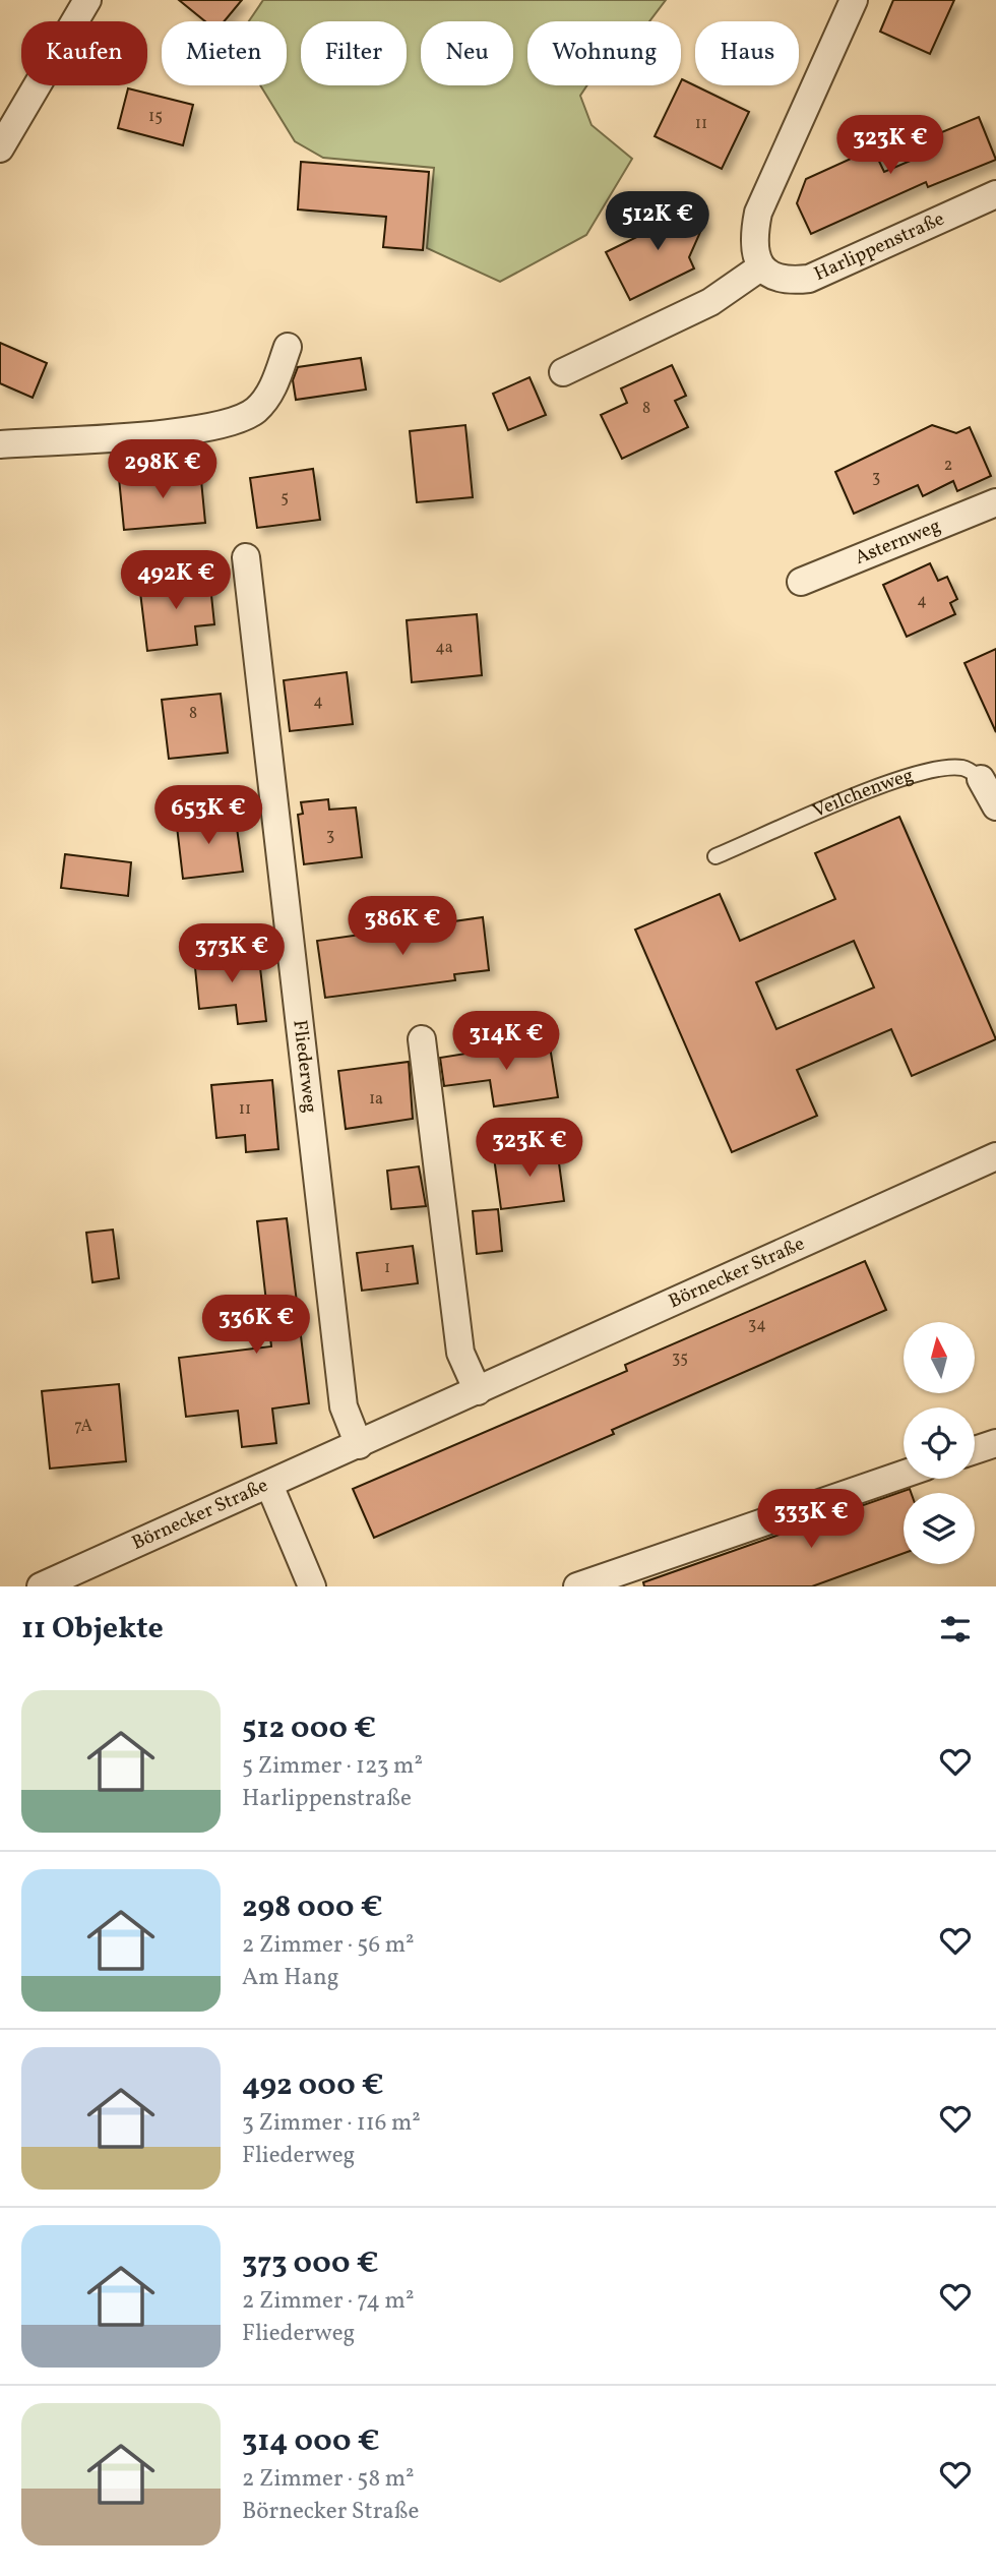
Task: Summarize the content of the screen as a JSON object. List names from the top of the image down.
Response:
{
  "streets": {
    "street": [
      "Harlippenstraße",
      "Asternweg",
      "Veilchenweg",
      "Fliederweg",
      "Börnecker Straße"
    ]
  },
  "crossings": [
    ["Fliederweg", "Börnecker Straße"]
  ],
  "house_numbers": [
    "15",
    "11",
    "8",
    "2",
    "3",
    "5",
    "4",
    "4a",
    "4",
    "8",
    "3",
    "1a",
    "11",
    "1",
    "34",
    "35",
    "7A"
  ],
  "north": "top",
  "page": {
    "chip": [
      "Kaufen",
      "Mieten",
      "Filter",
      "Neu",
      "Wohnung",
      "Haus"
    ],
    "price": [
      "323K €",
      "512K €",
      "298K €",
      "492K €",
      "653K €",
      "386K €",
      "373K €",
      "314K €",
      "323K €",
      "336K €",
      "333K €"
    ],
    "heading": "11 Objekte",
    "list": [
      {
        "name": "512 000 €",
        "note": "5 Zimmer · 123 m² · Harlippenstraße"
      },
      {
        "name": "298 000 €",
        "note": "2 Zimmer · 56 m² · Am Hang"
      },
      {
        "name": "492 000 €",
        "note": "3 Zimmer · 116 m² · Fliederweg"
      },
      {
        "name": "373 000 €",
        "note": "2 Zimmer · 74 m² · Fliederweg"
      },
      {
        "name": "314 000 €",
        "note": "2 Zimmer · 58 m² · Börnecker Straße"
      }
    ]
  }
}
